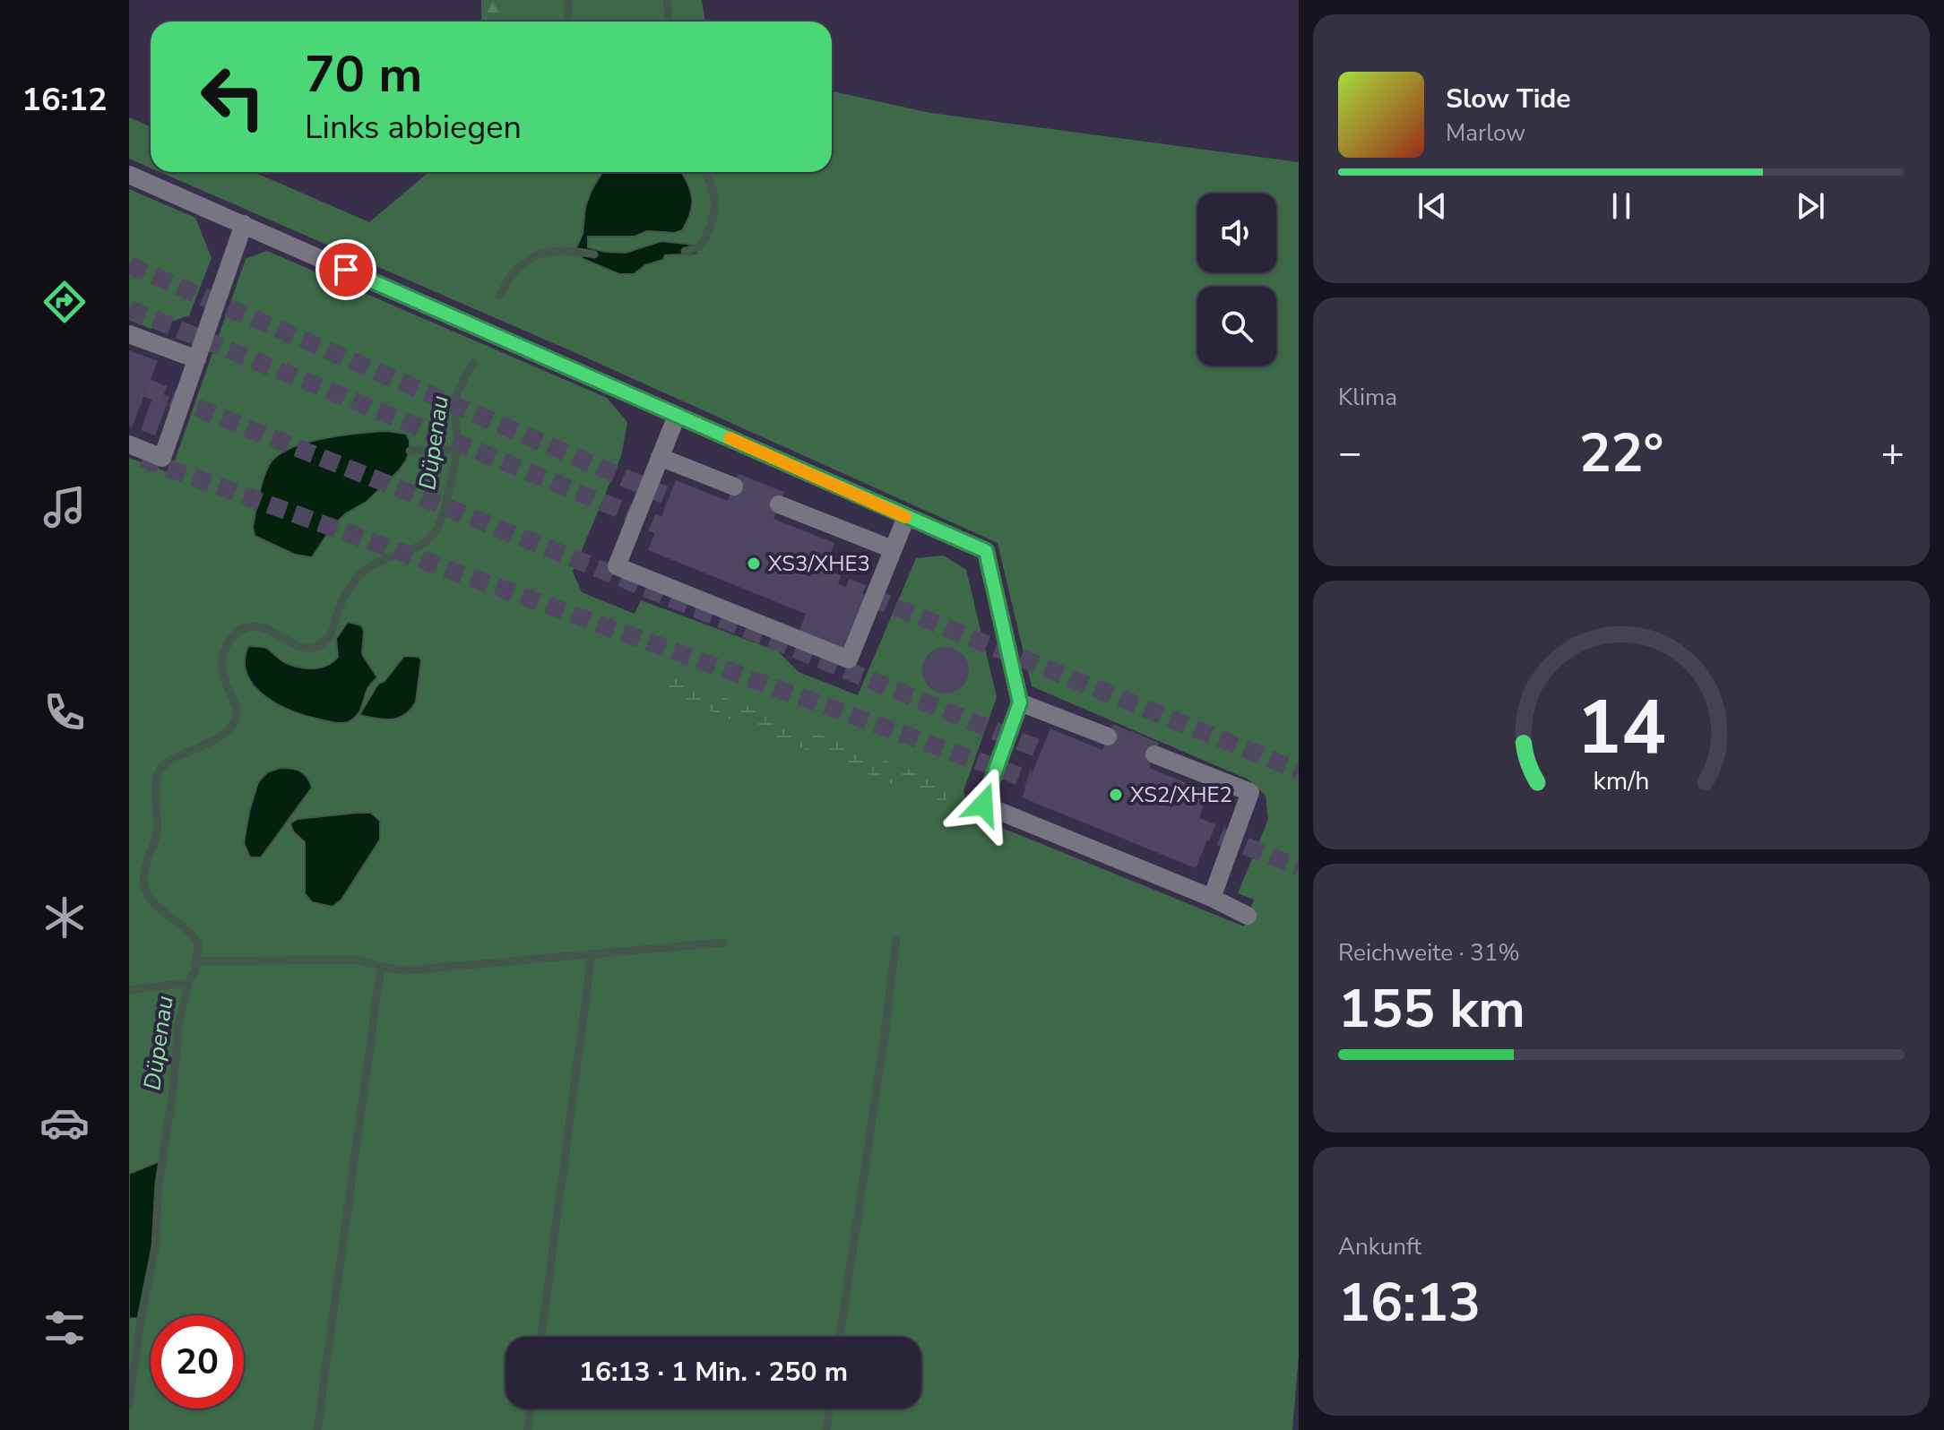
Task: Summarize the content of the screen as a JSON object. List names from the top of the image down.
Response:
{
  "water": ["Düpenau"],
  "places": ["XS3/XHE3", "XS2/XHE2"],
  "page": {
    "tabs": "16:12",
    "turn": ["70 m", "Links abbiegen"],
    "song": ["Slow Tide", "Marlow"],
    "tile": [
      "Klima",
      ["Reichweite · 31%", "155 km"],
      ["Ankunft", "16:13"]
    ],
    "heat": ["−", "22°", "+"],
    "limit": "20",
    "trip": "16:13 · 1 Min. · 250 m",
    "gauge": ["14", "km/h"]
  }
}
